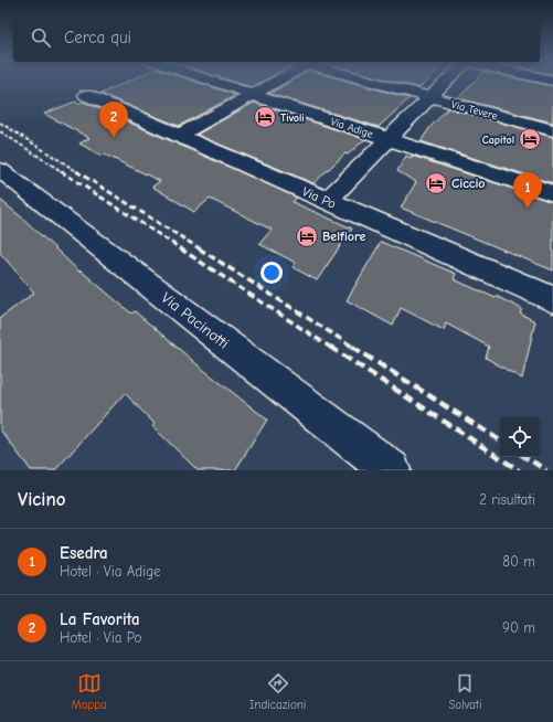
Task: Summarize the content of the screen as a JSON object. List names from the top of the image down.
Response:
{
  "streets": {
    "street": [
      "Via Tevere",
      "Via Adige",
      "Via Po",
      "Via Pacinotti"
    ]
  },
  "places": {
    "hotel": [
      "Tivoli",
      "Capitol",
      "Ciccio",
      "Belfiore"
    ]
  },
  "page": {
    "search": "Cerca qui",
    "pins": ["2", "1"],
    "heading": ["Vicino", "2 risultati"],
    "list": [
      {
        "mark": "1",
        "name": "Esedra",
        "note": "Hotel · Via Adige",
        "value": "80 m"
      },
      {
        "mark": "2",
        "name": "La Favorita",
        "note": "Hotel · Via Po",
        "value": "90 m"
      }
    ],
    "nav": ["Mappa", "Indicazioni", "Salvati"]
  }
}
